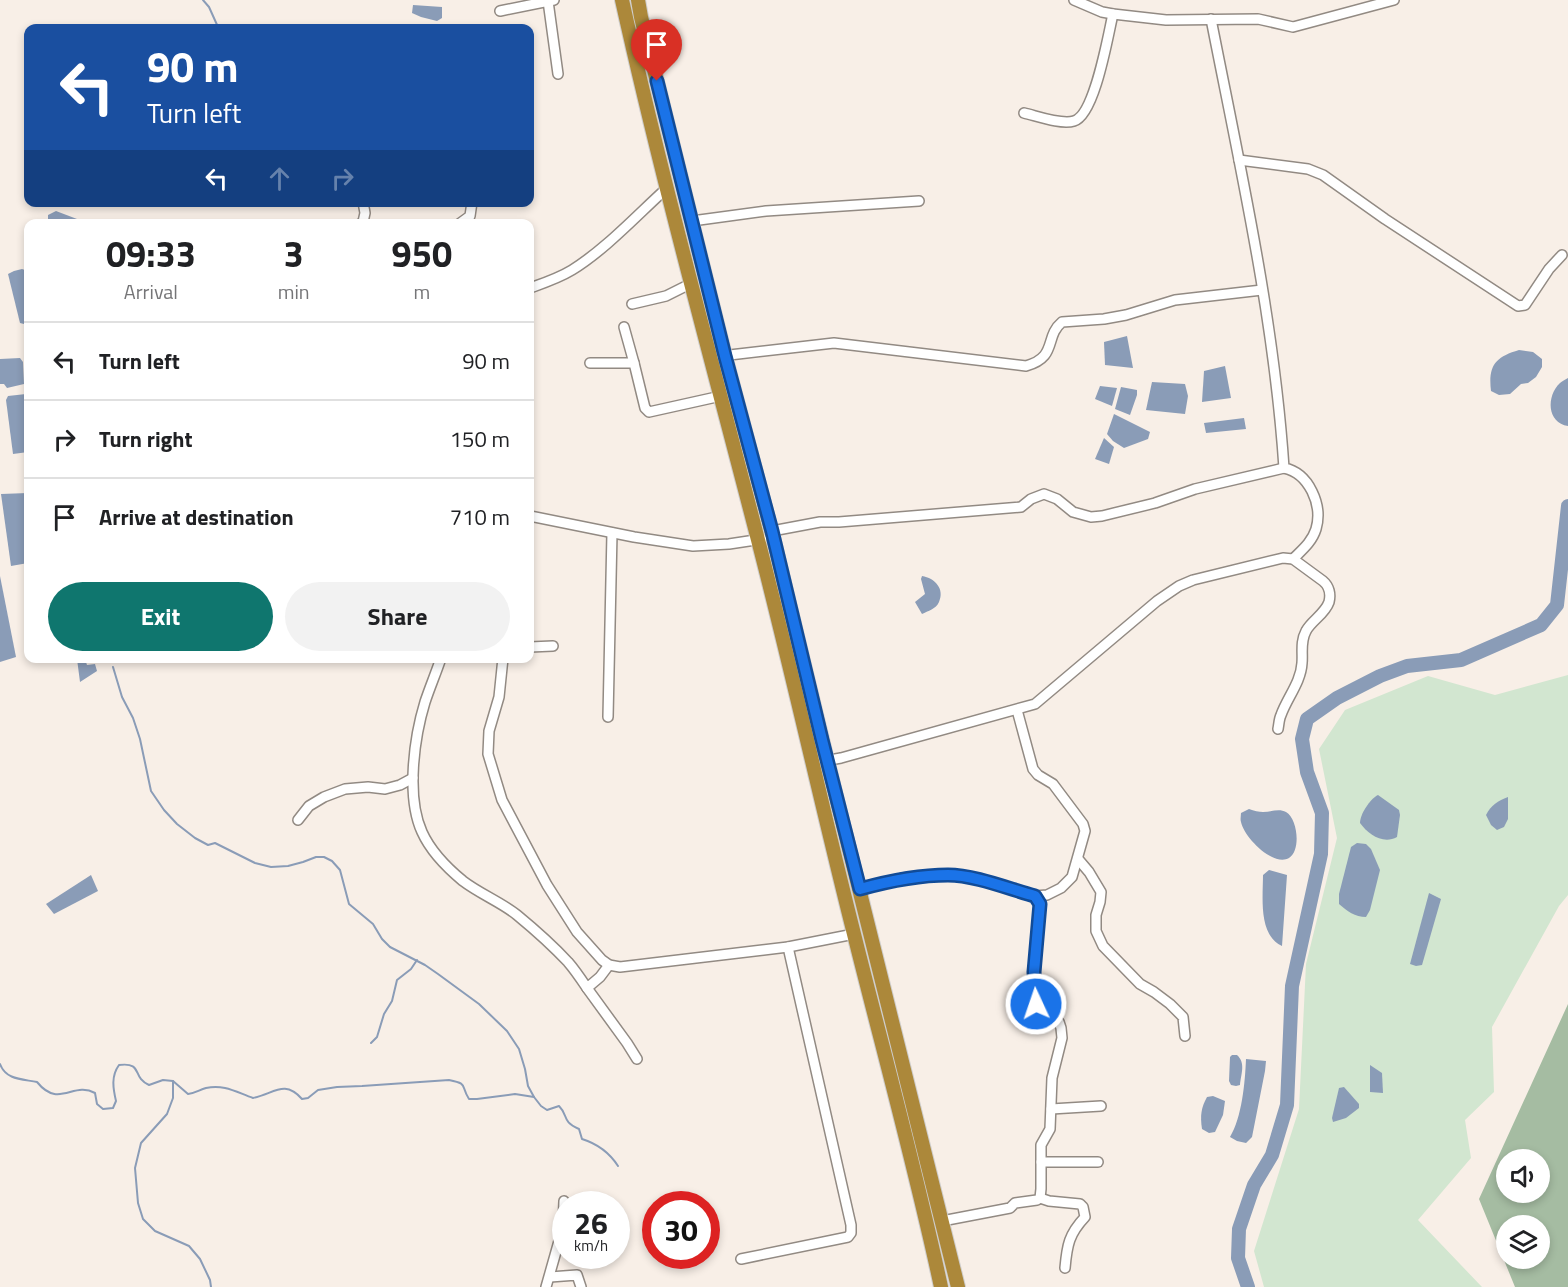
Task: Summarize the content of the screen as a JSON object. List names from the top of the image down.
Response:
{
  "page": {
    "turn": ["90 m", "Turn left"],
    "eta": [
      "09:33",
      "Arrival",
      "3",
      "min",
      "950",
      "m"
    ],
    "list": [
      {
        "name": "Turn left",
        "value": "90 m"
      },
      {
        "name": "Turn right",
        "value": "150 m"
      },
      {
        "name": "Arrive at destination",
        "value": "710 m"
      }
    ],
    "buttons": ["Exit", "Share"],
    "speed": "26 km/h",
    "limit": "30"
  }
}
